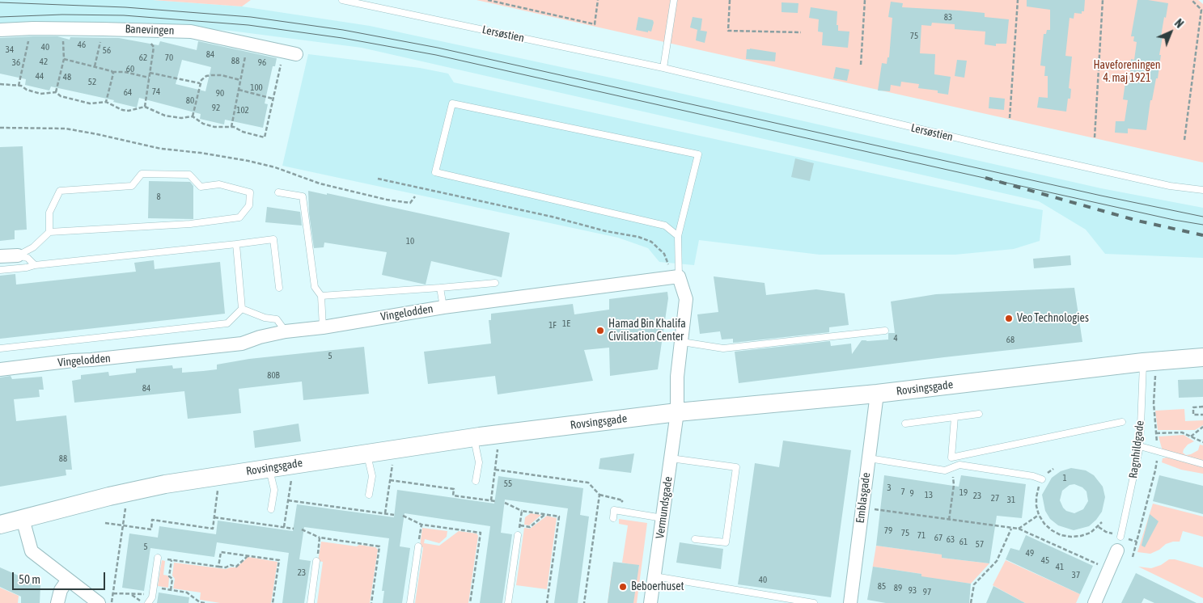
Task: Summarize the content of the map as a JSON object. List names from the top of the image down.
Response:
{
  "streets": {
    "street": [
      "Banevingen",
      "Vingelodden",
      "Rovsingsgade",
      "Emblasgade",
      "Vermundsgade"
    ],
    "lane": ["Lersøstien", "Ragnhildgade"]
  },
  "crossings": [
    ["Rovsingsgade", "Ragnhildgade"],
    ["Rovsingsgade", "Emblasgade"],
    ["Rovsingsgade", "Vermundsgade"]
  ],
  "parks": ["Haveforeningen 4. maj 1921"],
  "places": ["Veo Technologies", "Hamad Bin Khalifa Civilisation Center", "Beboerhuset"],
  "house_numbers": [
    "83",
    "75",
    "46",
    "40",
    "34",
    "56",
    "84",
    "62",
    "70",
    "88",
    "42",
    "36",
    "96",
    "60",
    "44",
    "48",
    "52",
    "100",
    "74",
    "64",
    "90",
    "80",
    "92",
    "102",
    "8",
    "10",
    "1E",
    "1F",
    "4",
    "68",
    "5",
    "80B",
    "84",
    "88",
    "1",
    "55",
    "3",
    "7",
    "19",
    "9",
    "13",
    "23",
    "27",
    "31",
    "79",
    "75",
    "71",
    "67",
    "63",
    "61",
    "57",
    "5",
    "49",
    "45",
    "41",
    "23",
    "37",
    "40",
    "85",
    "89",
    "93",
    "97"
  ],
  "scale_bar": "50 m",
  "north": "top right"
}
